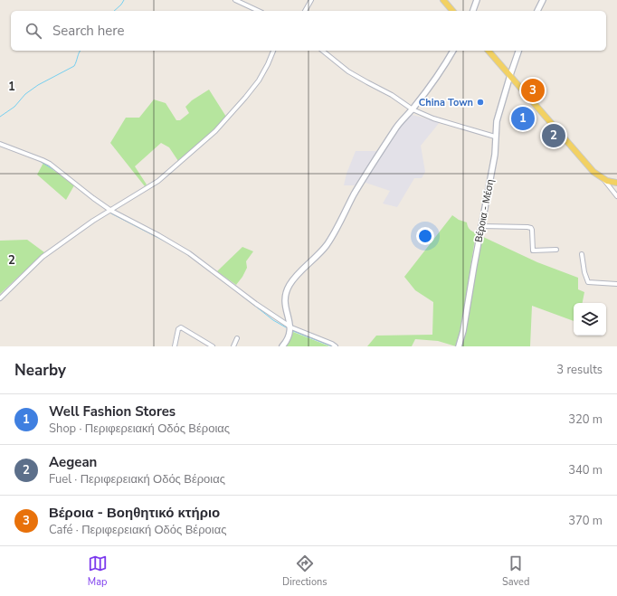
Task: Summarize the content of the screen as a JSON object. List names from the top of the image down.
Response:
{
  "streets": {
    "street": ["Βέροια - Μέση"]
  },
  "places": ["China Town"],
  "page": {
    "search": "Search here",
    "pins": ["3", "1", "2"],
    "heading": ["Nearby", "3 results"],
    "list": [
      {
        "mark": "1",
        "name": "Well Fashion Stores",
        "note": "Shop · Περιφερειακή Οδός Βέροιας",
        "value": "320 m"
      },
      {
        "mark": "2",
        "name": "Aegean",
        "note": "Fuel · Περιφερειακή Οδός Βέροιας",
        "value": "340 m"
      },
      {
        "mark": "3",
        "name": "Βέροια - Βοηθητικό κτήριο",
        "note": "Café · Περιφερειακή Οδός Βέροιας",
        "value": "370 m"
      }
    ],
    "nav": ["Map", "Directions", "Saved"]
  },
  "grid": {
    "rows": ["1", "2"]
  }
}
